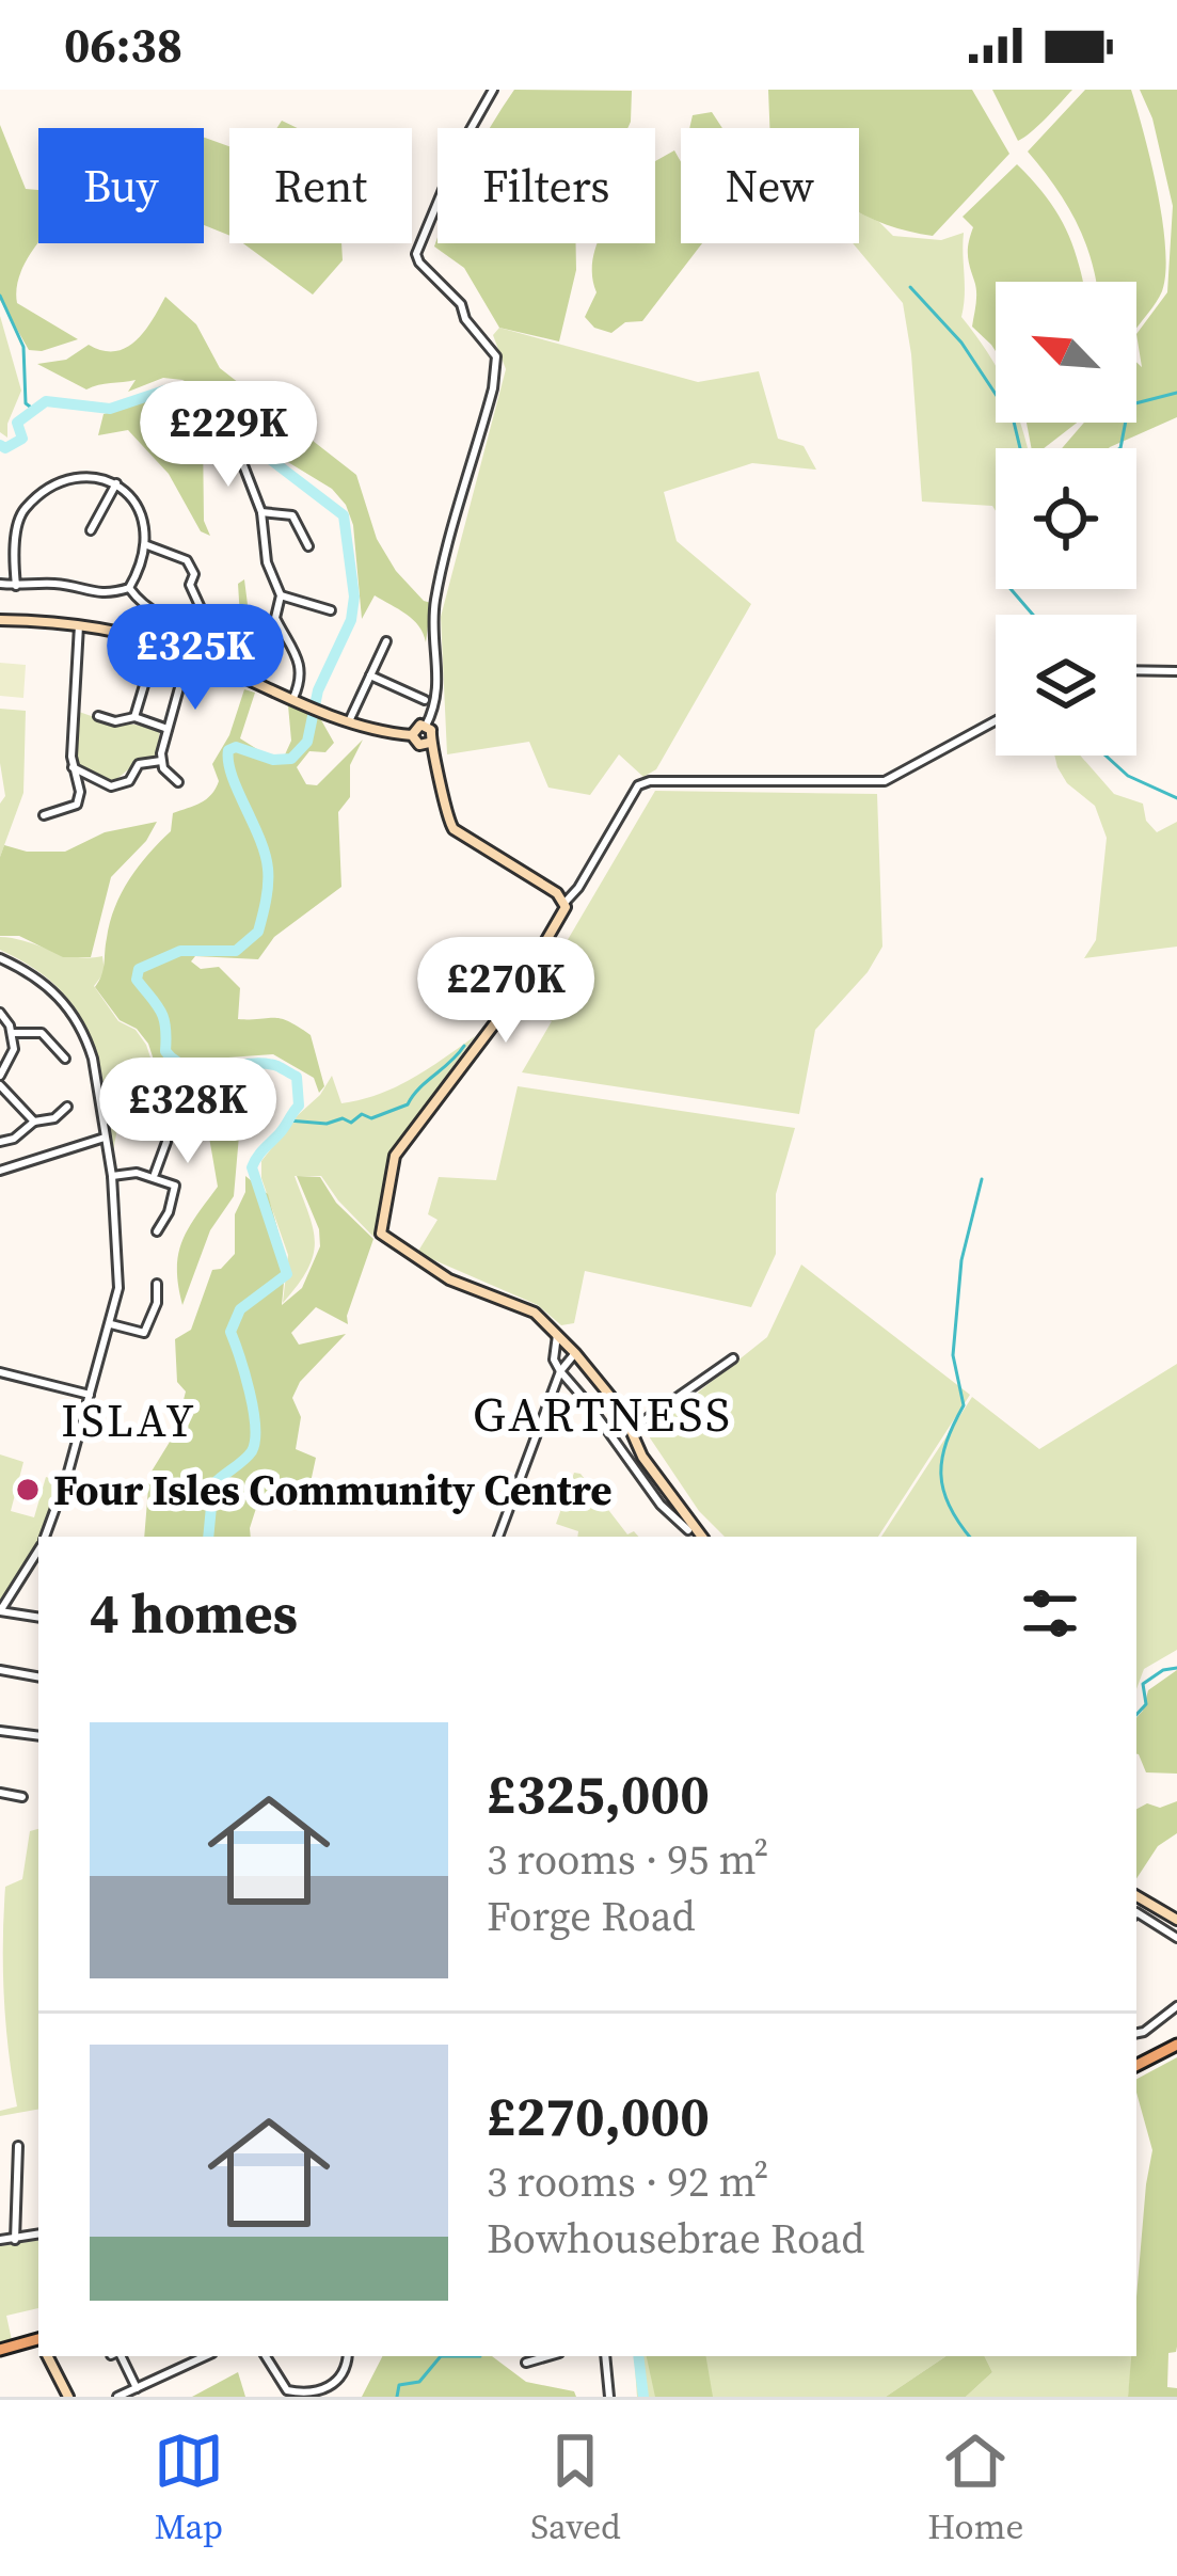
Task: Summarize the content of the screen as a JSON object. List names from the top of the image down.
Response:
{
  "districts": ["GARTNESS", "ISLAY"],
  "places": ["Four Isles Community Centre"],
  "north": "top left",
  "page": {
    "status": "06:38",
    "chip": [
      "Buy",
      "Rent",
      "Filters",
      "New"
    ],
    "price": [
      "£229K",
      "£325K",
      "£270K",
      "£328K"
    ],
    "heading": "4 homes",
    "list": [
      {
        "name": "£325,000",
        "note": "3 rooms · 95 m² · Forge Road"
      },
      {
        "name": "£270,000",
        "note": "3 rooms · 92 m² · Bowhousebrae Road"
      }
    ],
    "tabs": ["Map", "Saved", "Home"]
  }
}
